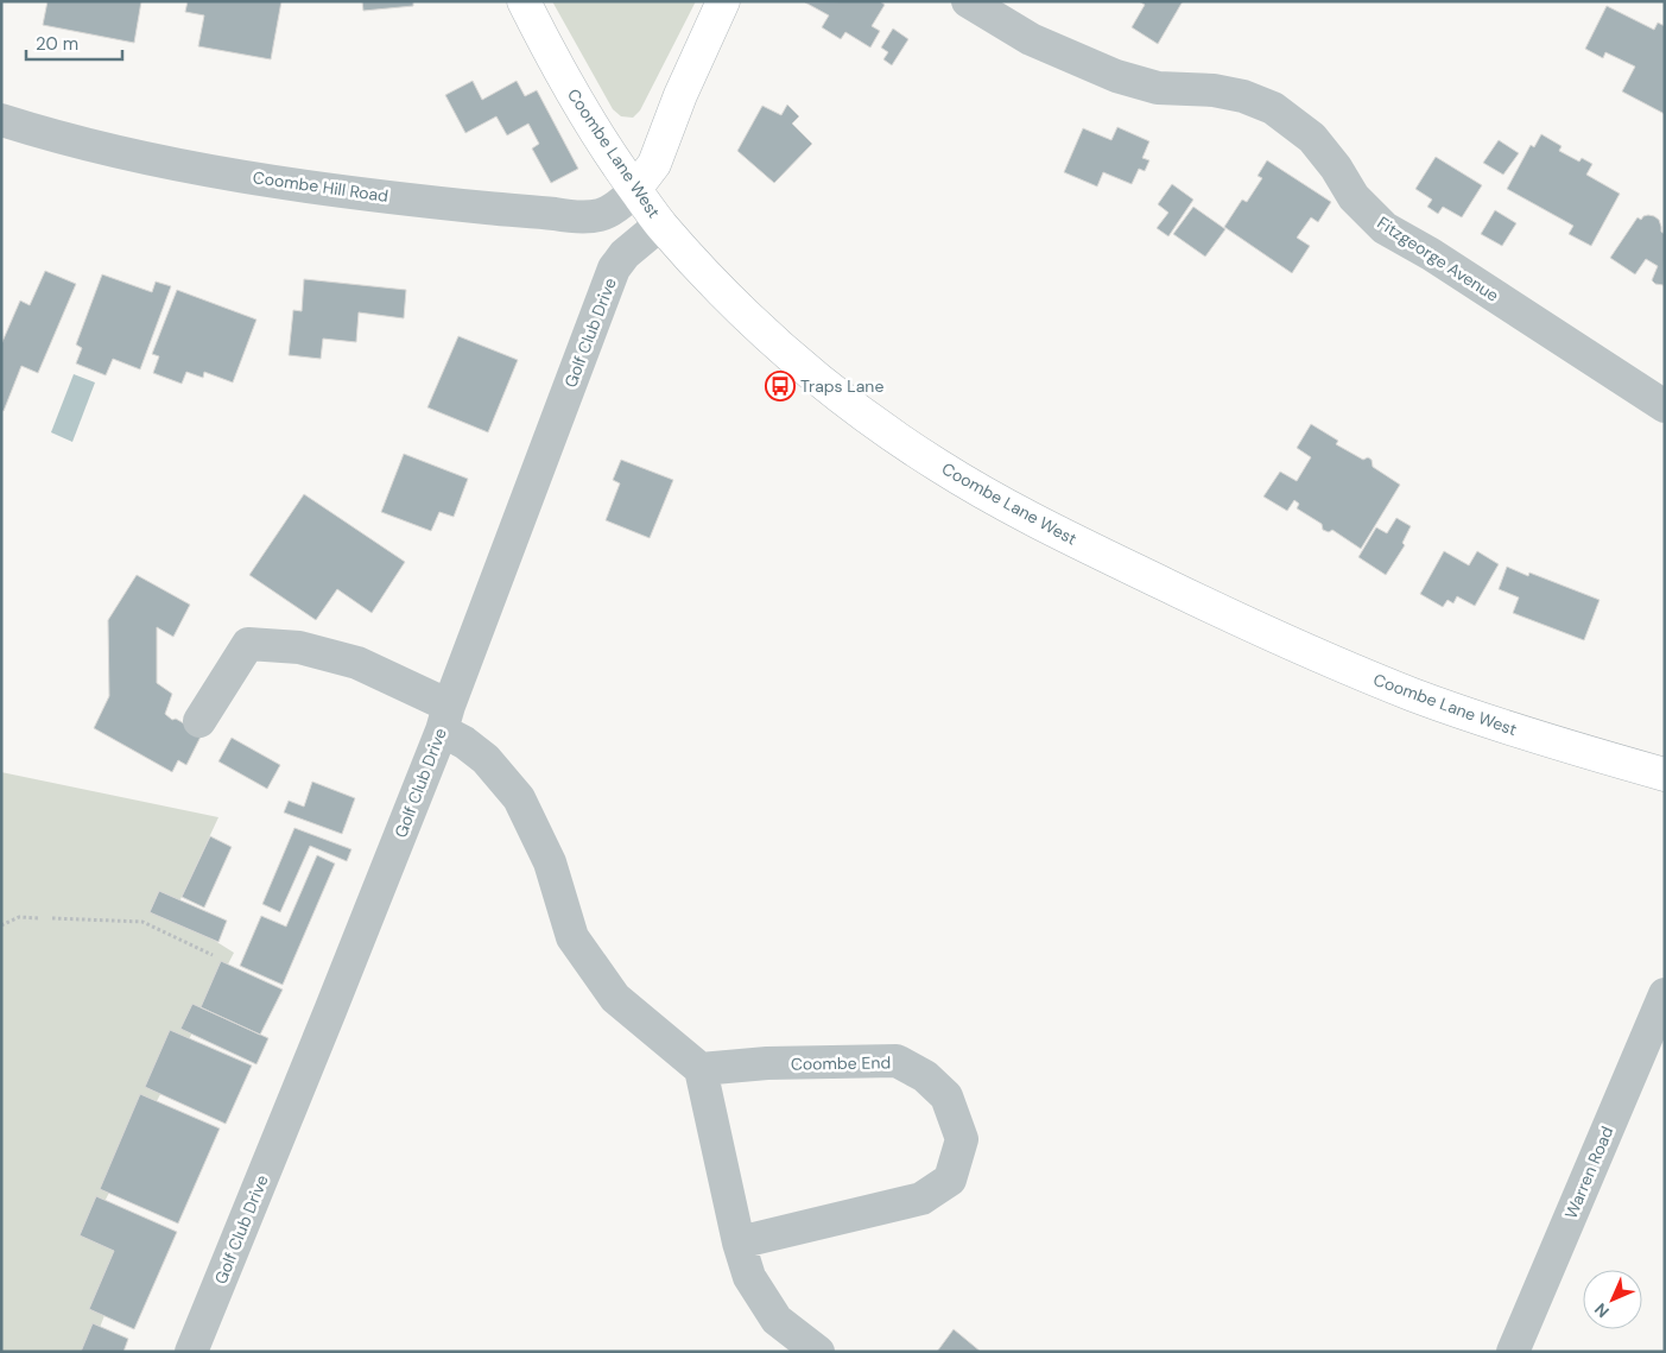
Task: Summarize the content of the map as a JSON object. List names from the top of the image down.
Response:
{
  "streets": {
    "main road": ["Coombe Lane West"],
    "street": [
      "Coombe Hill Road",
      "Fitzgeorge Avenue",
      "Golf Club Drive",
      "Coombe End",
      "Warren Road"
    ]
  },
  "crossings": [
    ["Coombe Lane West", "Coombe Hill Road"],
    ["Coombe Lane West", "Golf Club Drive"]
  ],
  "places": {
    "bus stop": ["Traps Lane"]
  },
  "scale_bar": "20 m",
  "north": "bottom left"
}
